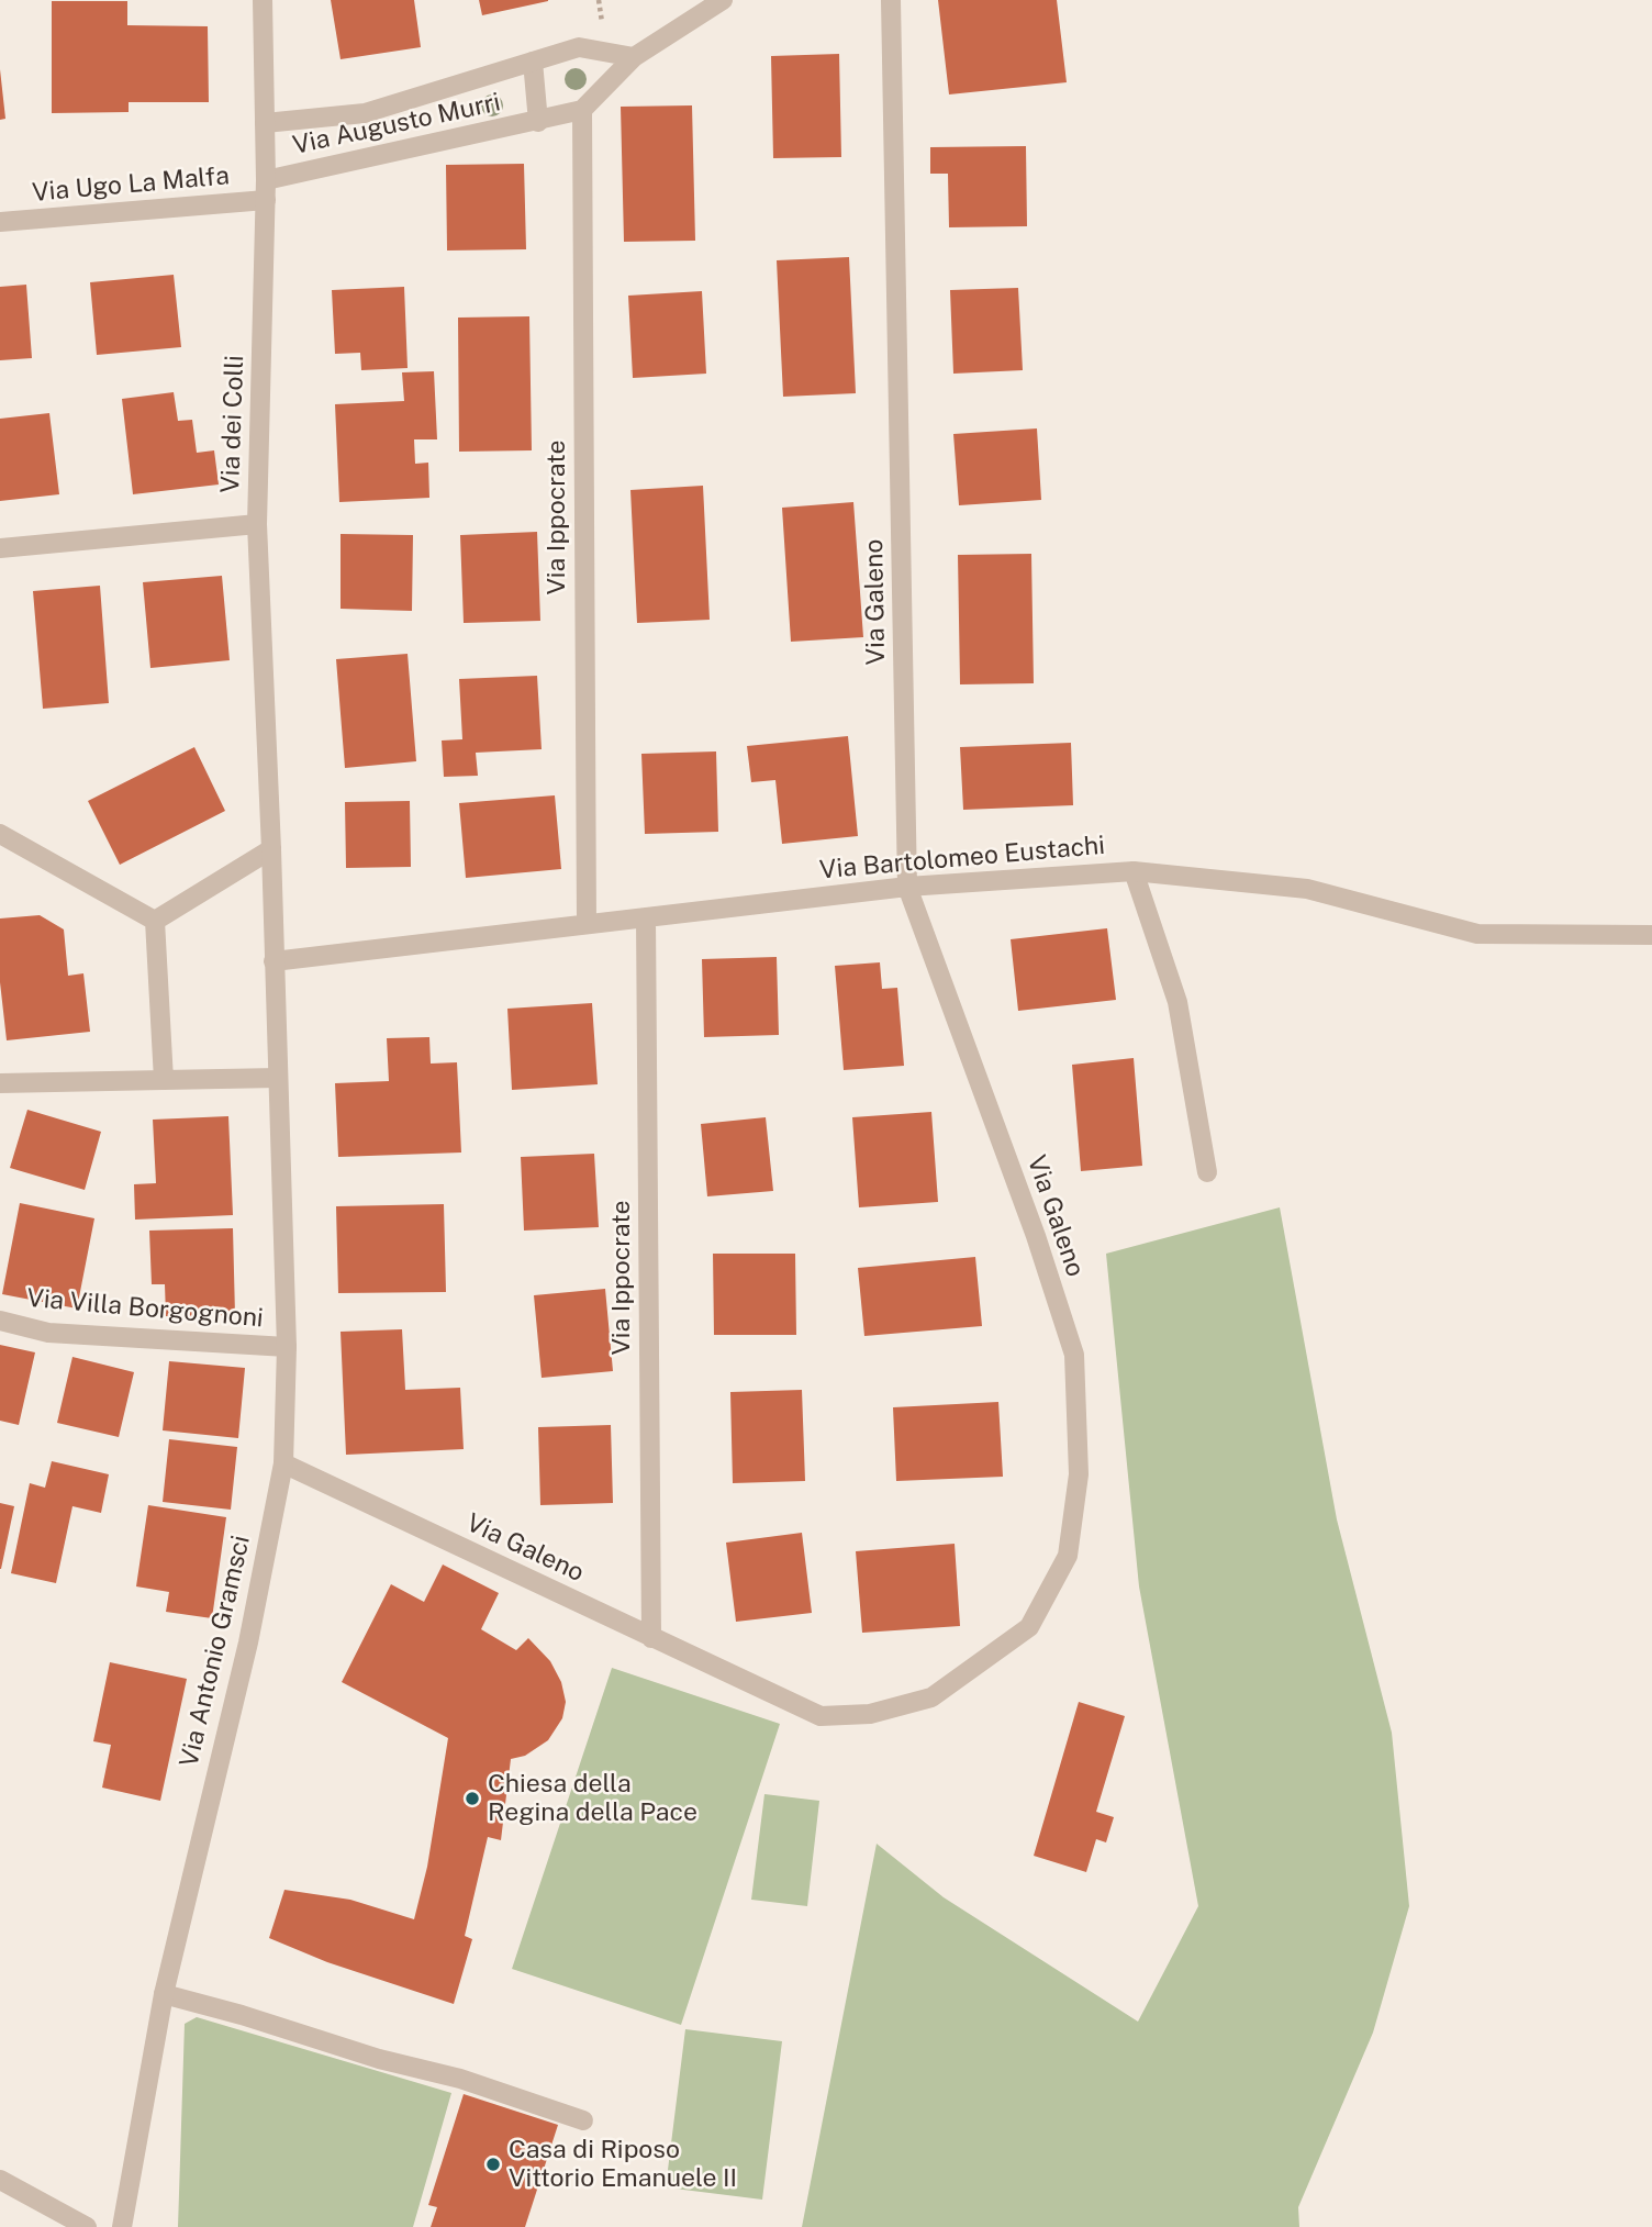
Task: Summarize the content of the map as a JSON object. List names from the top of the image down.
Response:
{
  "streets": {
    "street": [
      "Via Augusto Murri",
      "Via Ugo La Malfa",
      "Via dei Colli",
      "Via Ippocrate",
      "Via Galeno",
      "Via Bartolomeo Eustachi",
      "Via Villa Borgognoni",
      "Via Antonio Gramsci"
    ]
  },
  "crossings": [
    ["Via Augusto Murri", "Via Ugo La Malfa"],
    ["Via Augusto Murri", "Via dei Colli"],
    ["Via Augusto Murri", "Via Ippocrate"],
    ["Via Ugo La Malfa", "Via dei Colli"],
    ["Via dei Colli", "Via Bartolomeo Eustachi"],
    ["Via dei Colli", "Via Antonio Gramsci"],
    ["Via Ippocrate", "Via Galeno"],
    ["Via Ippocrate", "Via Bartolomeo Eustachi"],
    ["Via Galeno", "Via Bartolomeo Eustachi"],
    ["Via Galeno", "Via Antonio Gramsci"],
    ["Via Bartolomeo Eustachi", "Via Antonio Gramsci"],
    ["Via Villa Borgognoni", "Via Antonio Gramsci"]
  ],
  "places": ["Chiesa della Regina della Pace", "Casa di Riposo Vittorio Emanuele II"]
}
